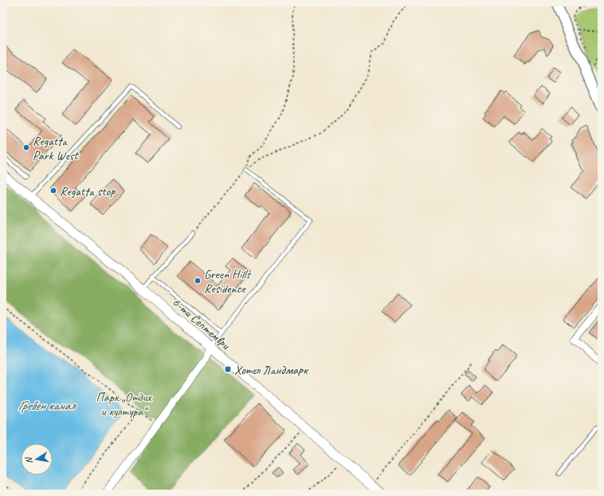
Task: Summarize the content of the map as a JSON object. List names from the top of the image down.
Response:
{
  "streets": {
    "street": ["6-ти Септември"]
  },
  "water": ["Гребен канал"],
  "parks": ["Парк „Отдих и култура“"],
  "places": {
    "other": ["Regatta Park West", "Regatta stop", "Green Hills Residence"],
    "transit": ["Хотел Ландмарк"]
  },
  "north": "left"
}
